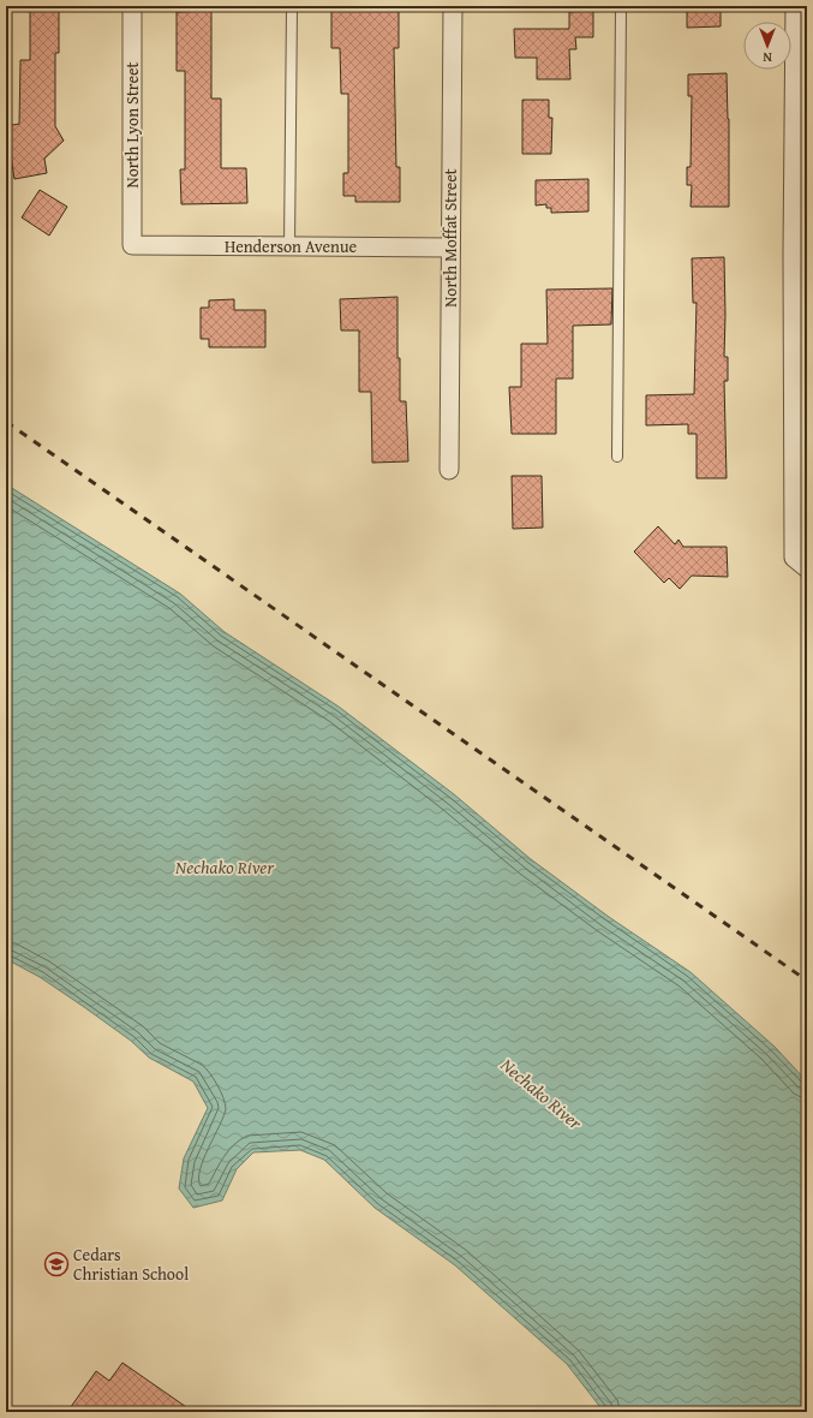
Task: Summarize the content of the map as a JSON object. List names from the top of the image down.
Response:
{
  "streets": {
    "street": ["North Lyon Street", "North Moffat Street", "Henderson Avenue"]
  },
  "crossings": [
    ["North Lyon Street", "Henderson Avenue"],
    ["North Moffat Street", "Henderson Avenue"]
  ],
  "water": ["Nechako River"],
  "places": {
    "school or university": ["Cedars Christian School"]
  },
  "north": "bottom"
}
